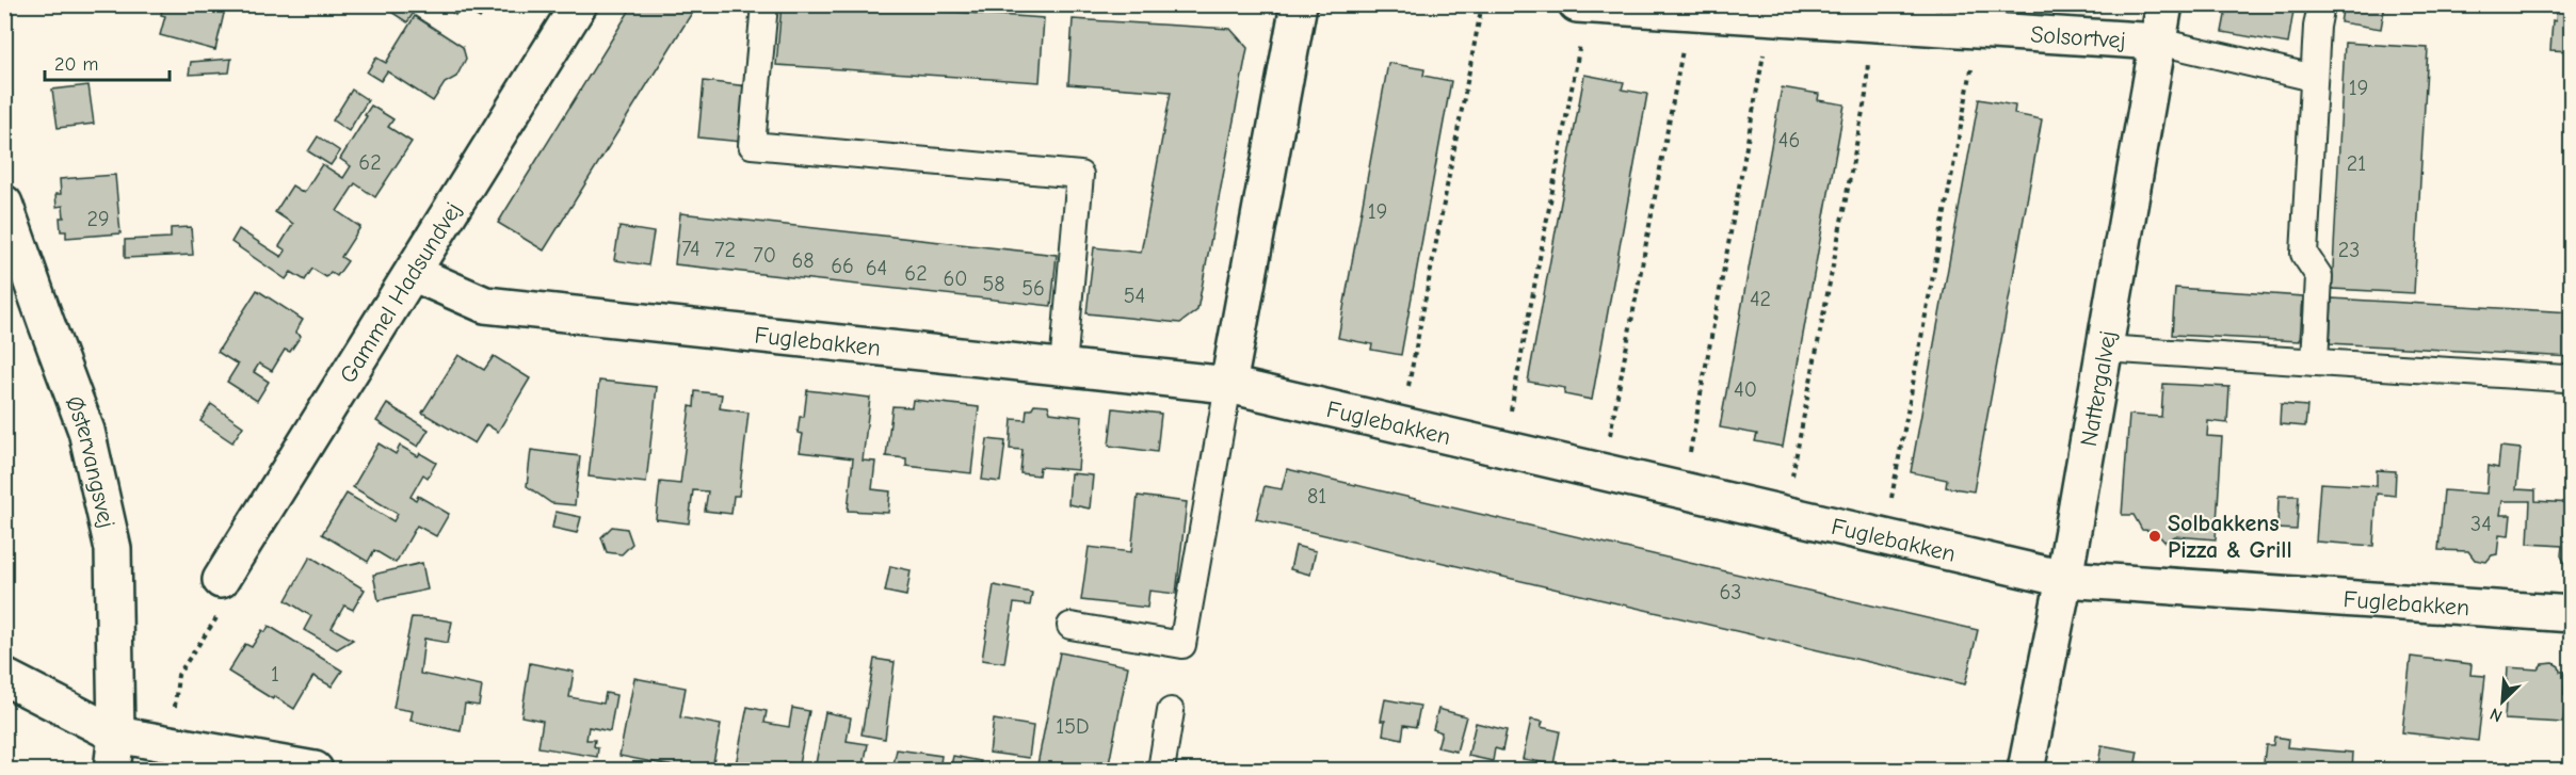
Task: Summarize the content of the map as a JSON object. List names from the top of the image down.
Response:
{
  "streets": {
    "street": [
      "Solsortvej",
      "Gammel Hadsundvej",
      "Fuglebakken",
      "Nattergalvej",
      "Østervangsvej"
    ]
  },
  "crossings": [
    ["Solsortvej", "Nattergalvej"],
    ["Gammel Hadsundvej", "Fuglebakken"],
    ["Fuglebakken", "Nattergalvej"]
  ],
  "places": ["Solbakkens Pizza & Grill"],
  "house_numbers": [
    "19",
    "46",
    "62",
    "21",
    "19",
    "29",
    "74",
    "72",
    "23",
    "70",
    "68",
    "66",
    "64",
    "62",
    "60",
    "58",
    "56",
    "54",
    "42",
    "40",
    "81",
    "34",
    "63",
    "1",
    "15D"
  ],
  "scale_bar": "20 m",
  "north": "bottom left"
}
